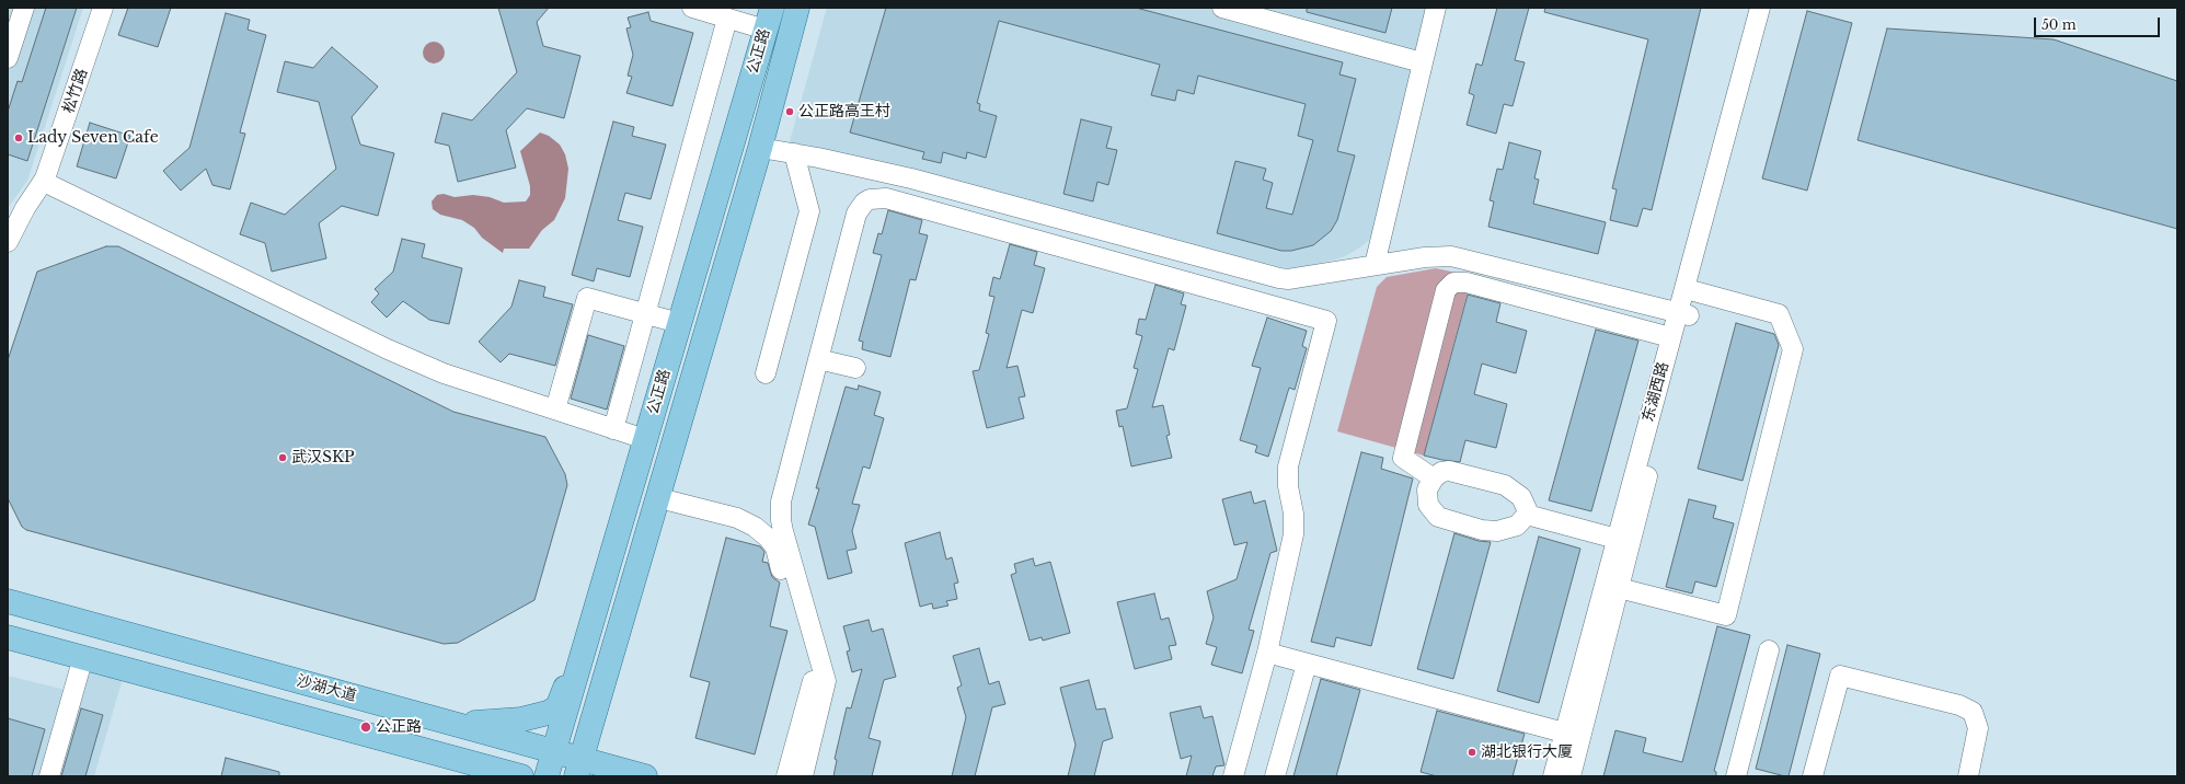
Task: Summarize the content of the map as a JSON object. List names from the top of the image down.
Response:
{
  "streets": {
    "main road": ["公正路", "沙湖大道"],
    "street": ["松竹路", "东湖西路"]
  },
  "crossings": [
    ["公正路", "沙湖大道"]
  ],
  "places": [
    "公正路高王村",
    "Lady Seven Cafe",
    "武汉SKP",
    "公正路",
    "湖北银行大厦"
  ],
  "scale_bar": "50 m"
}
